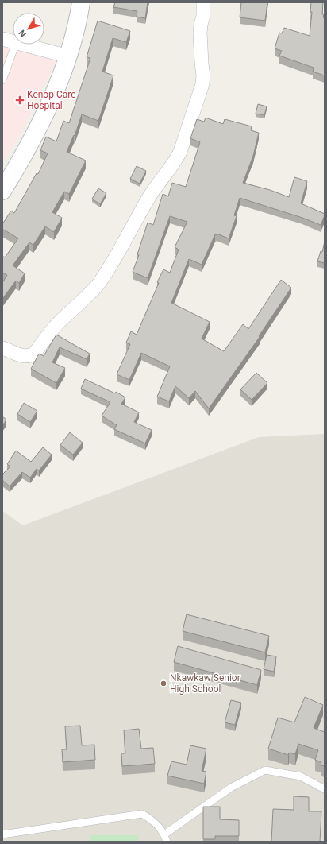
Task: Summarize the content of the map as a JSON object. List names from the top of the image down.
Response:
{
  "places": {
    "health": ["Kenop Care Hospital"],
    "other": ["Nkawkaw Senior High School"]
  },
  "north": "bottom left"
}
